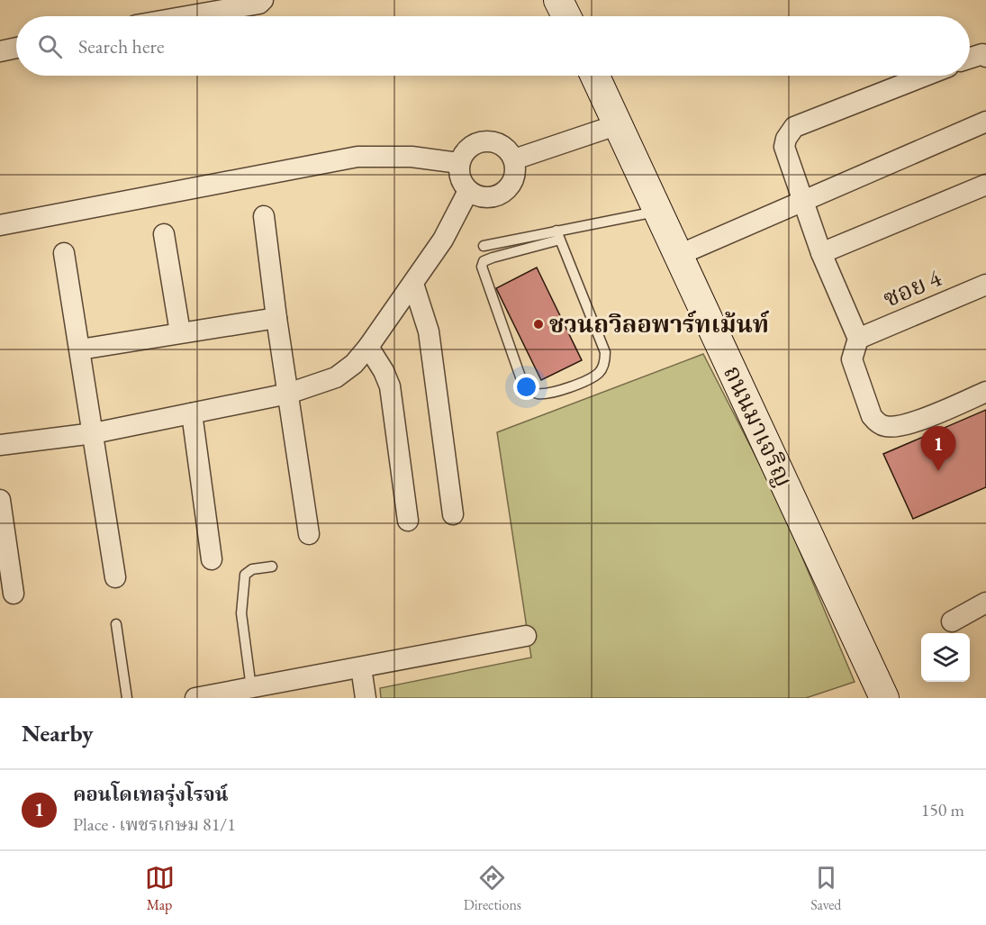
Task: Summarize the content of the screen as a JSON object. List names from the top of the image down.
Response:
{
  "streets": {
    "main road": ["ถนนมาเจริญ"],
    "street": ["ซอย 4"]
  },
  "places": ["ชวนถวิลอพาร์ทเม้นท์"],
  "page": {
    "search": "Search here",
    "pins": "1",
    "heading": "Nearby",
    "list": [
      {
        "mark": "1",
        "name": "คอนโดเทลรุ่งโรจน์",
        "note": "Place · เพชรเกษม 81/1",
        "value": "150 m"
      }
    ],
    "nav": ["Map", "Directions", "Saved"]
  }
}
